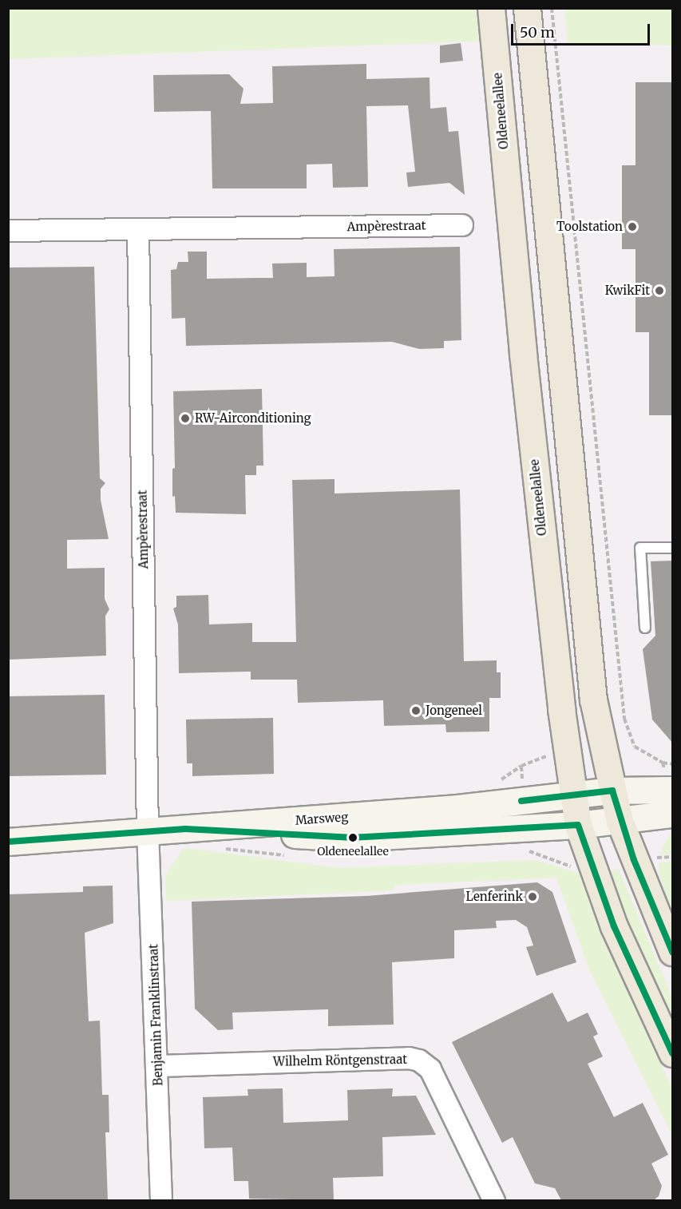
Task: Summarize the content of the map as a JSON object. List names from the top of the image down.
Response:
{
  "streets": {
    "main road": ["Oldeneelallee"],
    "street": [
      "Ampèrestraat",
      "Marsweg",
      "Benjamin Franklinstraat",
      "Wilhelm Röntgenstraat"
    ]
  },
  "crossings": [
    ["Oldeneelallee", "Marsweg"],
    ["Ampèrestraat", "Marsweg"],
    ["Ampèrestraat", "Benjamin Franklinstraat"],
    ["Marsweg", "Benjamin Franklinstraat"],
    ["Benjamin Franklinstraat", "Wilhelm Röntgenstraat"]
  ],
  "places": [
    "Toolstation",
    "KwikFit",
    "RW-Airconditioning",
    "Jongeneel",
    "Oldeneelallee",
    "Lenferink"
  ],
  "scale_bar": "50 m"
}
